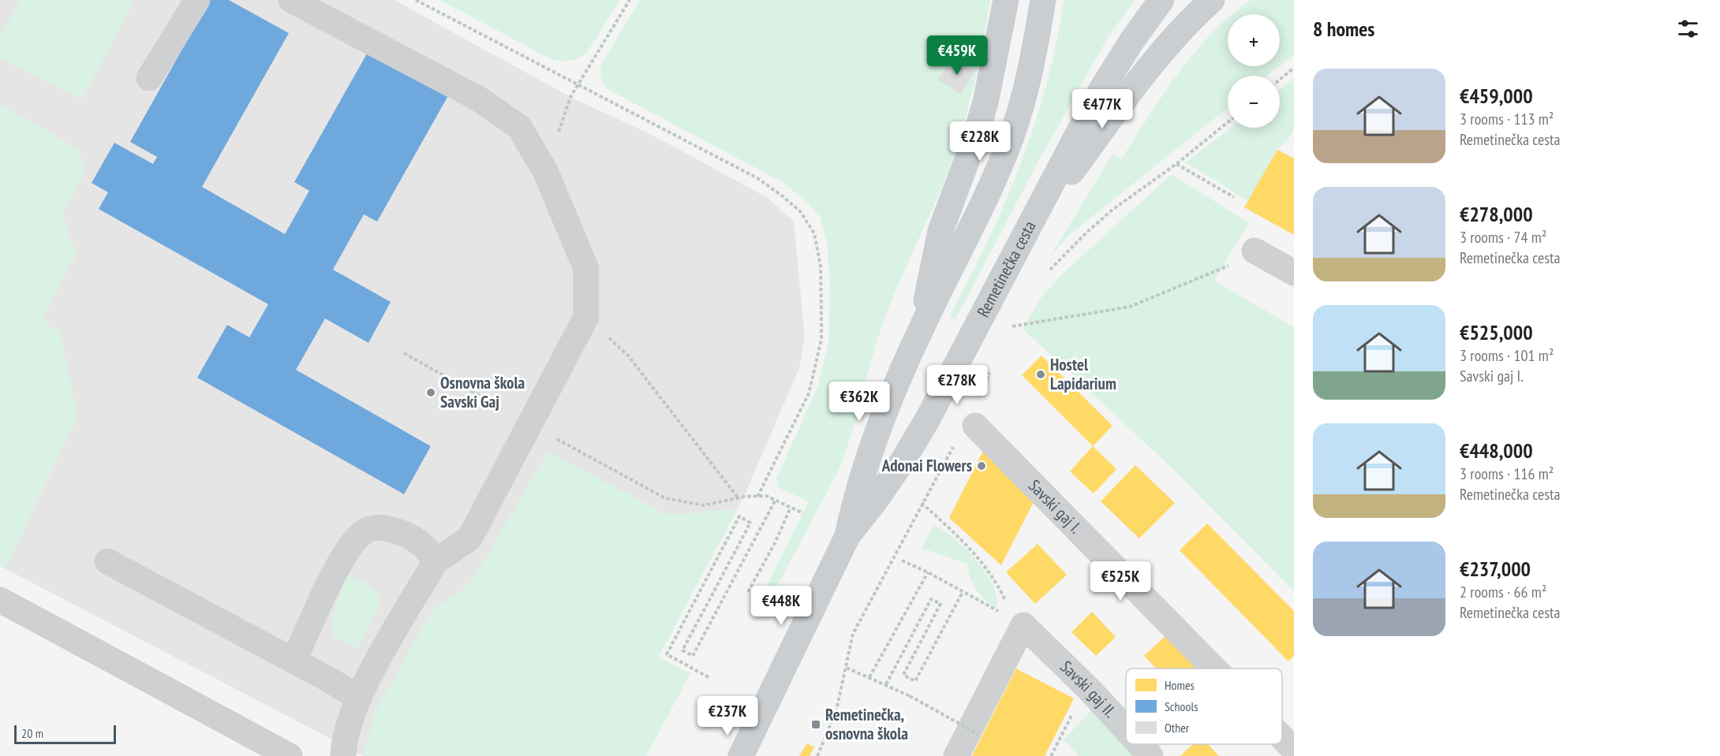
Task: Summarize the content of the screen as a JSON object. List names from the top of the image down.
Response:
{
  "streets": {
    "main road": ["Remetinečka cesta"],
    "street": ["Savski gaj I.", "Savski gaj II."]
  },
  "places": {
    "other": ["Hostel Lapidarium", "Osnovna škola Savski Gaj", "Adonai Flowers"],
    "transit": ["Remetinečka, osnovna škola"]
  },
  "legend": ["Homes", "Schools", "Other"],
  "scale_bar": "20 m",
  "page": {
    "heading": "8 homes",
    "map_buttons": ["+", "−"],
    "price": [
      "€459K",
      "€477K",
      "€228K",
      "€278K",
      "€362K",
      "€525K",
      "€448K",
      "€237K"
    ],
    "list": [
      {
        "name": "€459,000",
        "note": "3 rooms · 113 m² · Remetinečka cesta"
      },
      {
        "name": "€278,000",
        "note": "3 rooms · 74 m² · Remetinečka cesta"
      },
      {
        "name": "€525,000",
        "note": "3 rooms · 101 m² · Savski gaj I."
      },
      {
        "name": "€448,000",
        "note": "3 rooms · 116 m² · Remetinečka cesta"
      },
      {
        "name": "€237,000",
        "note": "2 rooms · 66 m² · Remetinečka cesta"
      }
    ],
    "scale": "20 m"
  }
}
